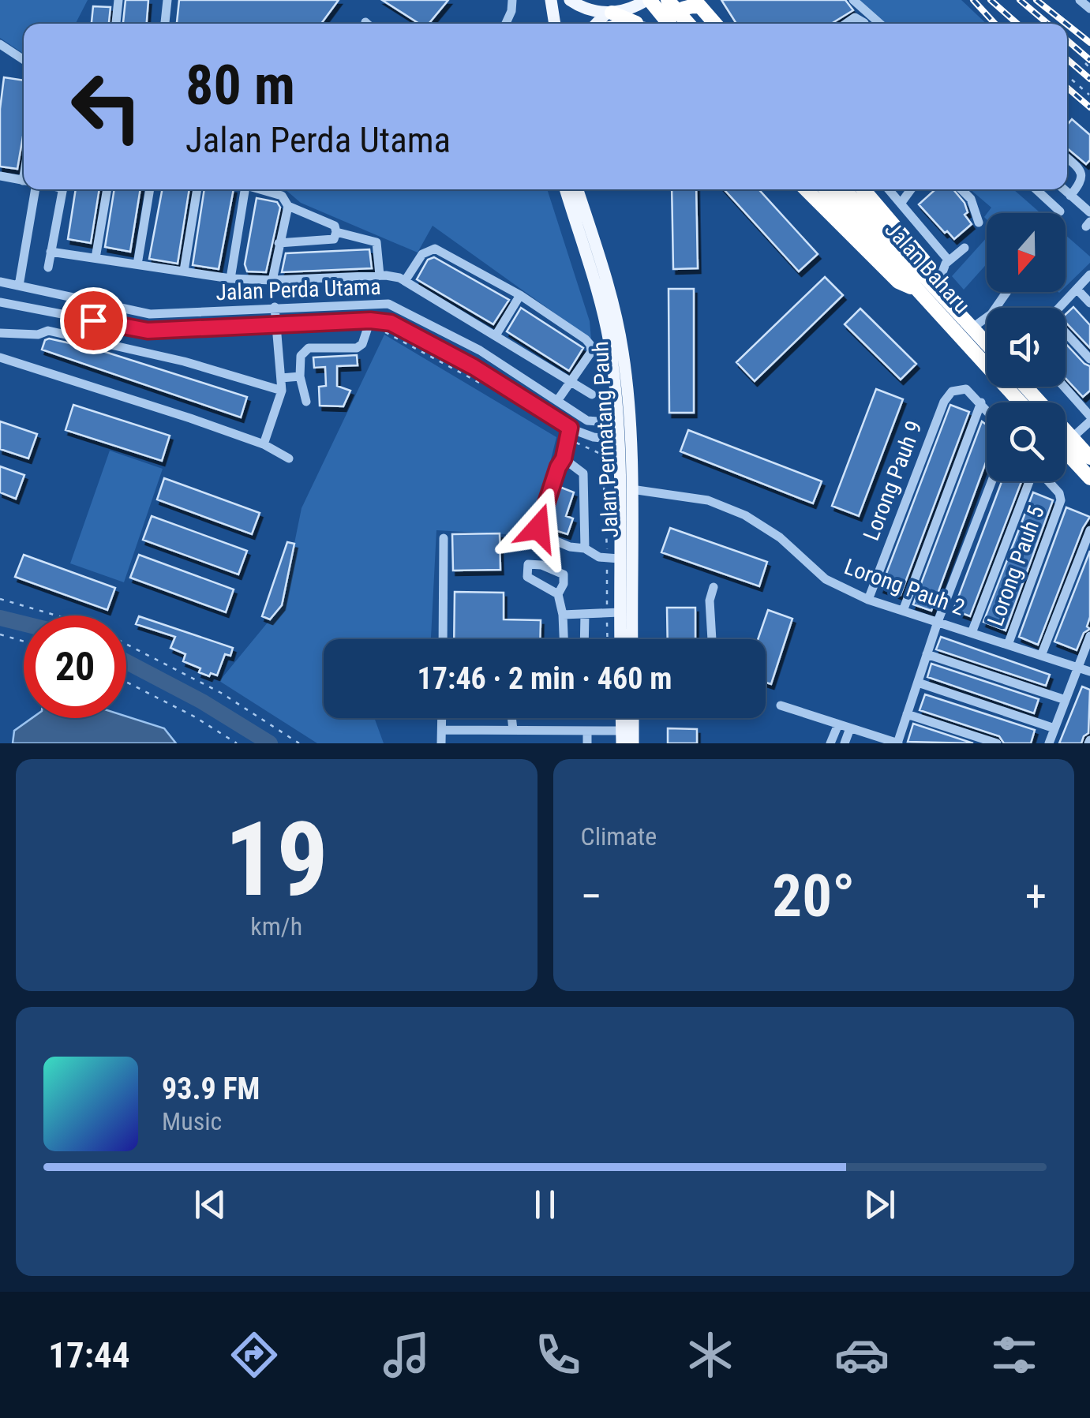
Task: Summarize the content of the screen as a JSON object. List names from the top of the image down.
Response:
{
  "streets": {
    "highway": ["Jalan Baharu"],
    "main road": ["Jalan Permatang Pauh"],
    "street": [
      "Jalan Perda Utama",
      "Lorong Pauh 9",
      "Lorong Pauh 5",
      "Lorong Pauh 2"
    ]
  },
  "crossings": [
    ["Jalan Perda Utama", "Jalan Permatang Pauh"],
    ["Jalan Permatang Pauh", "Lorong Pauh 2"],
    ["Lorong Pauh 9", "Lorong Pauh 2"],
    ["Lorong Pauh 5", "Lorong Pauh 2"]
  ],
  "north": "bottom",
  "page": {
    "turn": ["80 m", "Jalan Perda Utama"],
    "limit": "20",
    "trip": "17:46 · 2 min · 460 m",
    "tile": [
      ["19", "km/h"],
      "Climate"
    ],
    "heat": ["−", "20°", "+"],
    "song": ["93.9 FM", "Music"],
    "tabs": "17:44"
  }
}
